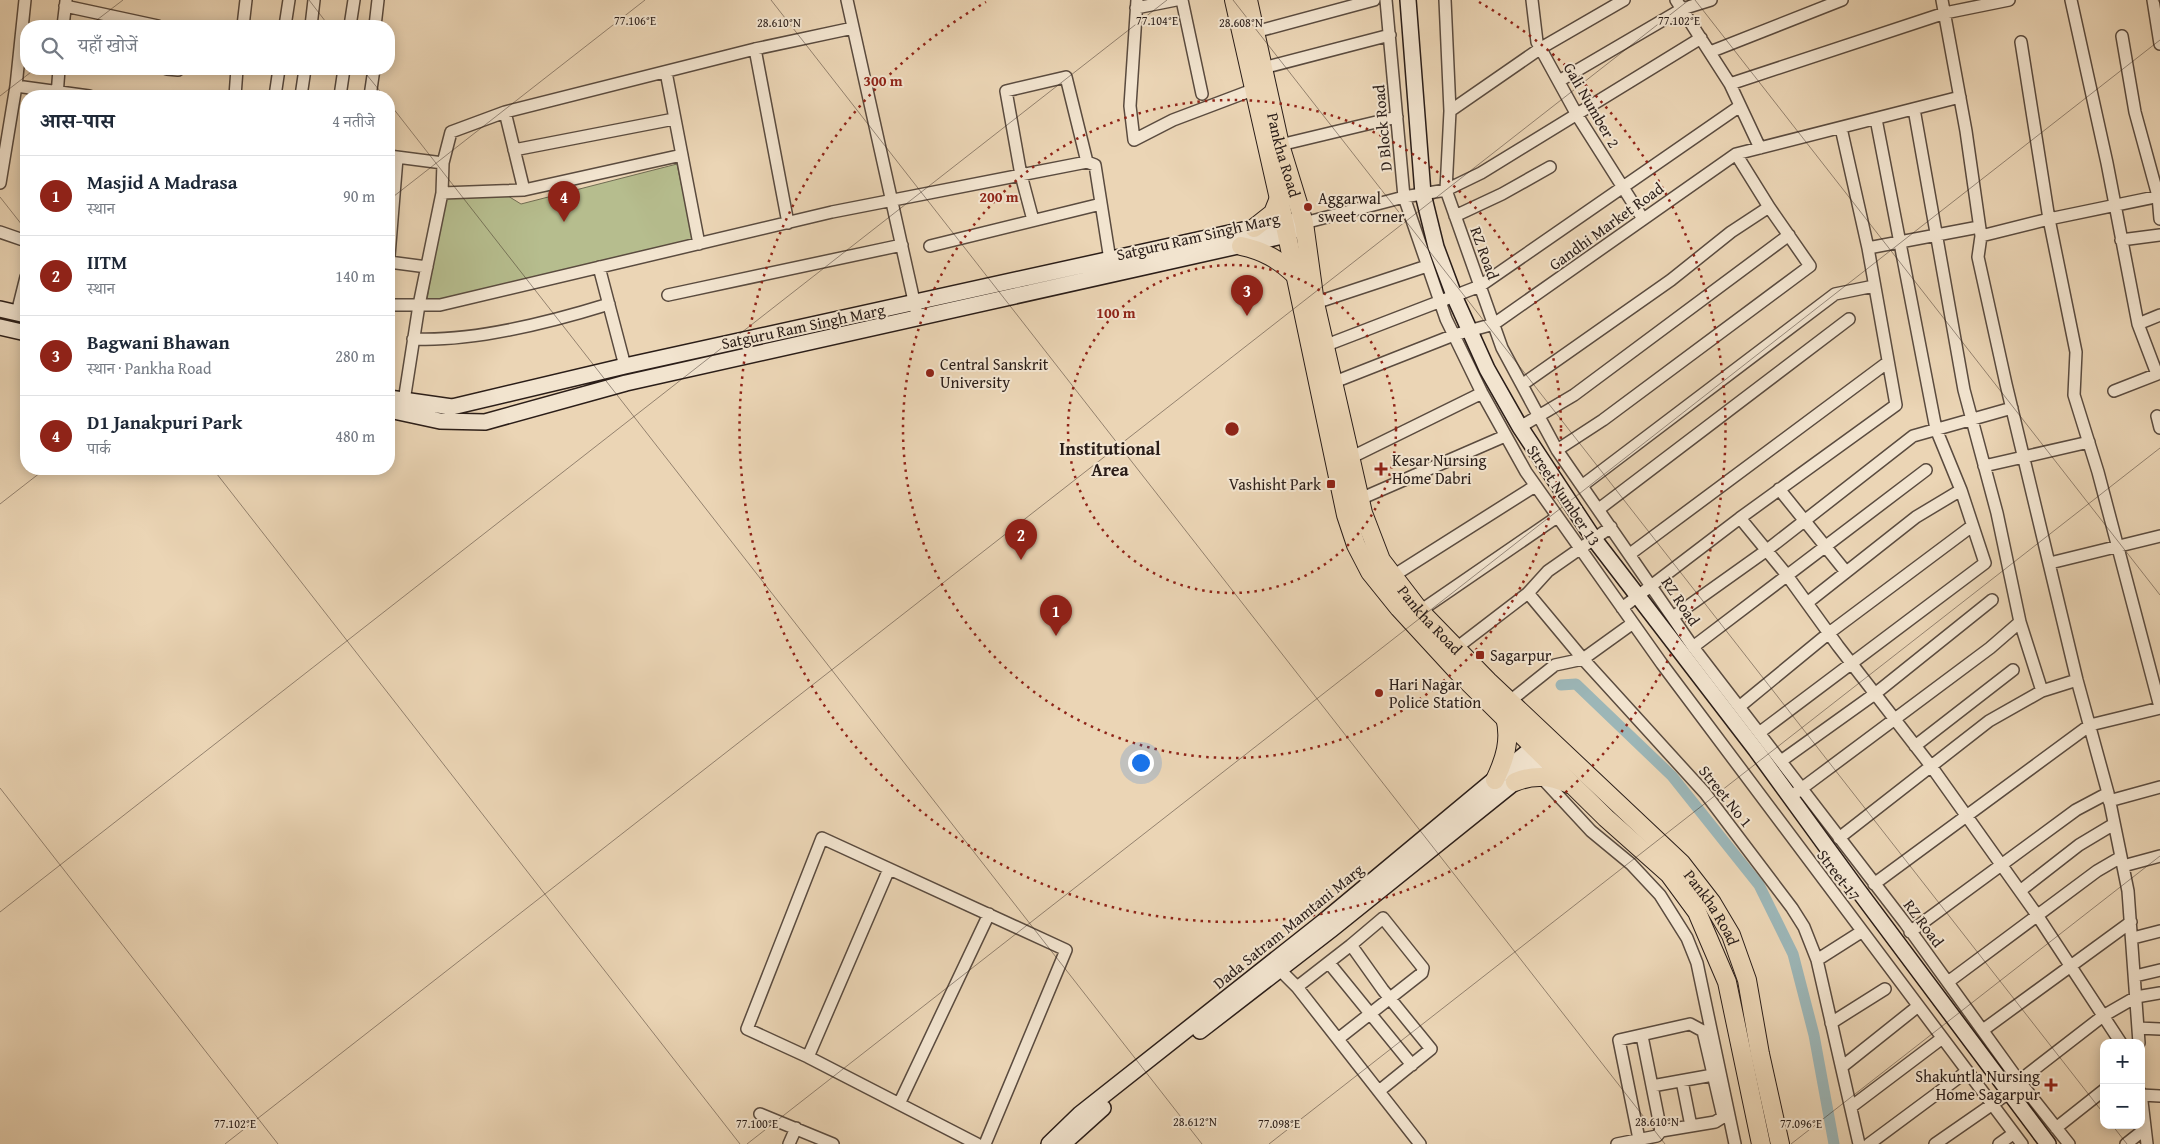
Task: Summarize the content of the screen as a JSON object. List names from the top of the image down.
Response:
{
  "streets": {
    "main road": ["Pankha Road"],
    "street": [
      "Gali Number 2",
      "D Block Road",
      "Gandhi Market Road",
      "Satguru Ram Singh Marg",
      "RZ Road",
      "Street Number 13",
      "Street No 1",
      "Street 17",
      "Dada Satram Mamtani Marg"
    ]
  },
  "crossings": [
    ["Gali Number 2", "Gandhi Market Road"],
    ["D Block Road", "Gandhi Market Road"],
    ["D Block Road", "Street Number 13"],
    ["Pankha Road", "Gandhi Market Road"],
    ["Pankha Road", "Satguru Ram Singh Marg"],
    ["Pankha Road", "Dada Satram Mamtani Marg"],
    ["Gandhi Market Road", "RZ Road"],
    ["Gandhi Market Road", "Street Number 13"],
    ["Street Number 13", "Street 17"]
  ],
  "districts": ["Institutional Area"],
  "places": {
    "other": ["Aggarwal sweet corner", "Central Sanskrit University", "Hari Nagar Police Station"],
    "health": ["Kesar Nursing Home Dabri", "Shakuntla Nursing Home Sagarpur"],
    "transit": ["Vashisht Park", "Sagarpur"]
  },
  "page": {
    "search": "यहाँ खोजें",
    "heading": ["आस-पास", "4 नतीजे"],
    "list": [
      {
        "mark": "1",
        "name": "Masjid A Madrasa",
        "note": "स्थान",
        "value": "90 m"
      },
      {
        "mark": "2",
        "name": "IITM",
        "note": "स्थान",
        "value": "140 m"
      },
      {
        "mark": "3",
        "name": "Bagwani Bhawan",
        "note": "स्थान · Pankha Road",
        "value": "280 m"
      },
      {
        "mark": "4",
        "name": "D1 Janakpuri Park",
        "note": "पार्क",
        "value": "480 m"
      }
    ],
    "pins": [
      "4",
      "3",
      "2",
      "1"
    ],
    "map_buttons": ["+", "−"]
  },
  "coordinates": [
    "77.104°E",
    "77.106°E",
    "77.102°E",
    "28.610°N",
    "28.608°N",
    "28.612°N",
    "77.100°E",
    "77.098°E",
    "77.096°E"
  ],
  "rings": ["300 m", "200 m", "100 m"]
}
